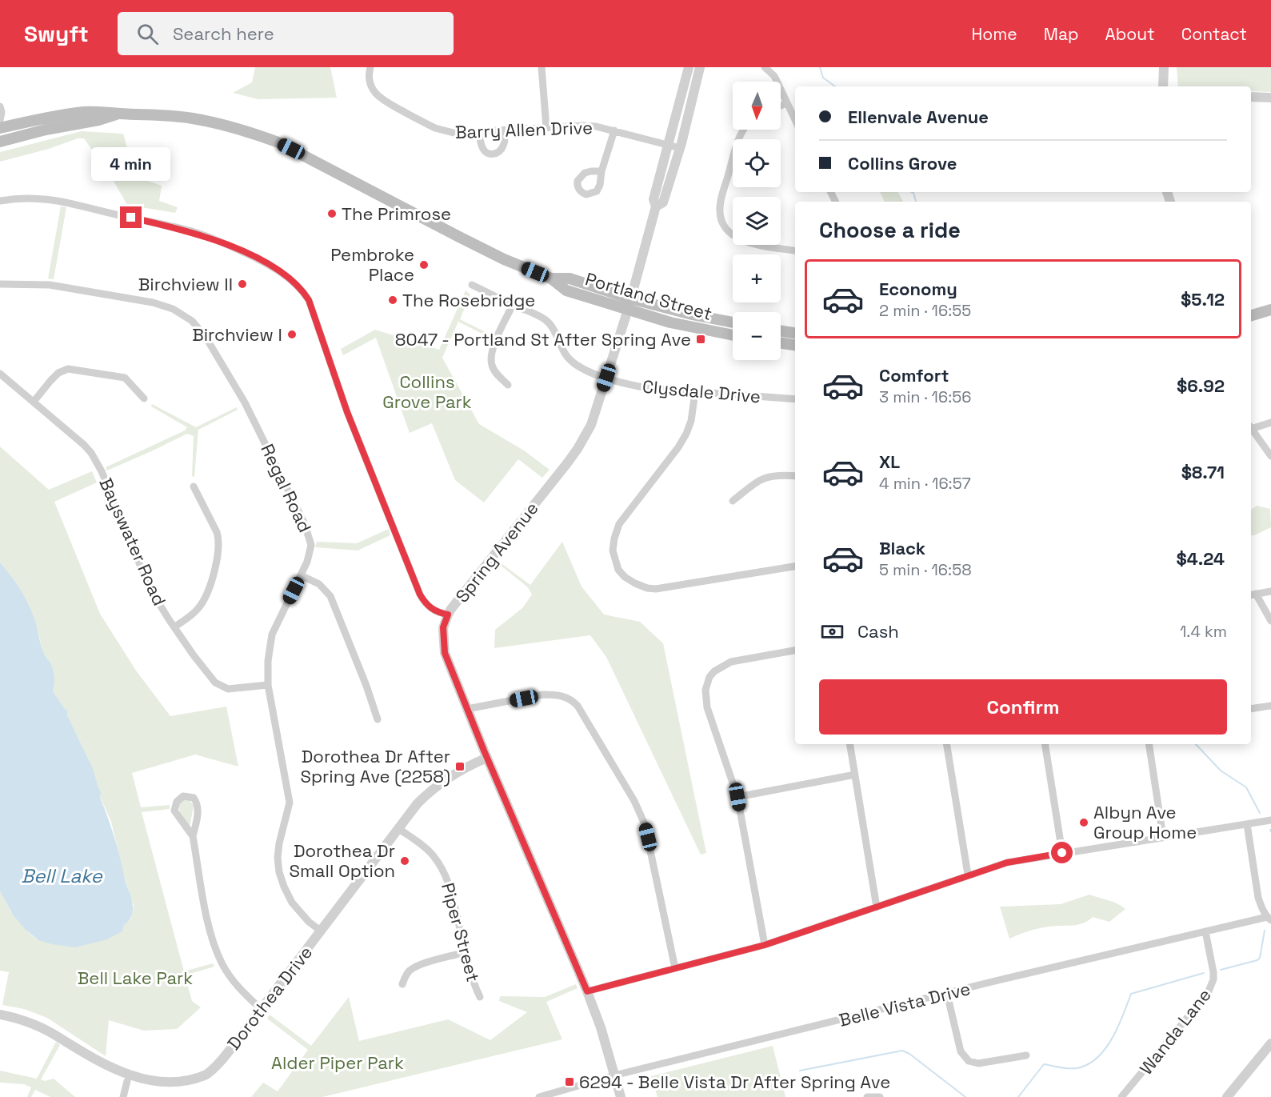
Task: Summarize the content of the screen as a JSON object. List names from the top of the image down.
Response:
{
  "streets": {
    "main road": ["Portland Street"],
    "street": [
      "Barry Allen Drive",
      "Clysdale Drive",
      "Regal Road",
      "Bayswater Road",
      "Spring Avenue",
      "Piper Street",
      "Dorothea Drive",
      "Belle Vista Drive",
      "Wanda Lane"
    ]
  },
  "crossings": [
    ["Portland Street", "Spring Avenue"],
    ["Clysdale Drive", "Spring Avenue"],
    ["Regal Road", "Bayswater Road"],
    ["Regal Road", "Dorothea Drive"],
    ["Spring Avenue", "Dorothea Drive"],
    ["Spring Avenue", "Belle Vista Drive"],
    ["Piper Street", "Dorothea Drive"],
    ["Belle Vista Drive", "Wanda Lane"]
  ],
  "water": ["Bell Lake"],
  "parks": ["Collins Grove Park", "Bell Lake Park", "Alder Piper Park"],
  "places": {
    "other": [
      "The Primrose",
      "Pembroke Place",
      "Birchview II",
      "The Rosebridge",
      "Birchview I",
      "Albyn Ave Group Home",
      "Dorothea Dr Small Option"
    ],
    "transit": ["8047 - Portland St After Spring Ave", "Dorothea Dr After Spring Ave (2258)", "6294 - Belle Vista Dr After Spring Ave"]
  },
  "north": "bottom",
  "page": {
    "header": "Swyft",
    "search": "Search here",
    "nav": [
      "Home",
      "Map",
      "About",
      "Contact"
    ],
    "map_buttons": ["+", "−"],
    "banner": ["Ellenvale Avenue", "Collins Grove"],
    "bubble": "4 min",
    "heading": "Choose a ride",
    "list": [
      {
        "name": "Economy",
        "note": "2 min · 16:55",
        "value": "$5.12"
      },
      {
        "name": "Comfort",
        "note": "3 min · 16:56",
        "value": "$6.92"
      },
      {
        "name": "XL",
        "note": "4 min · 16:57",
        "value": "$8.71"
      },
      {
        "name": "Black",
        "note": "5 min · 16:58",
        "value": "$4.24"
      }
    ],
    "pay": ["Cash", "1.4 km"],
    "buttons": "Confirm"
  }
}
